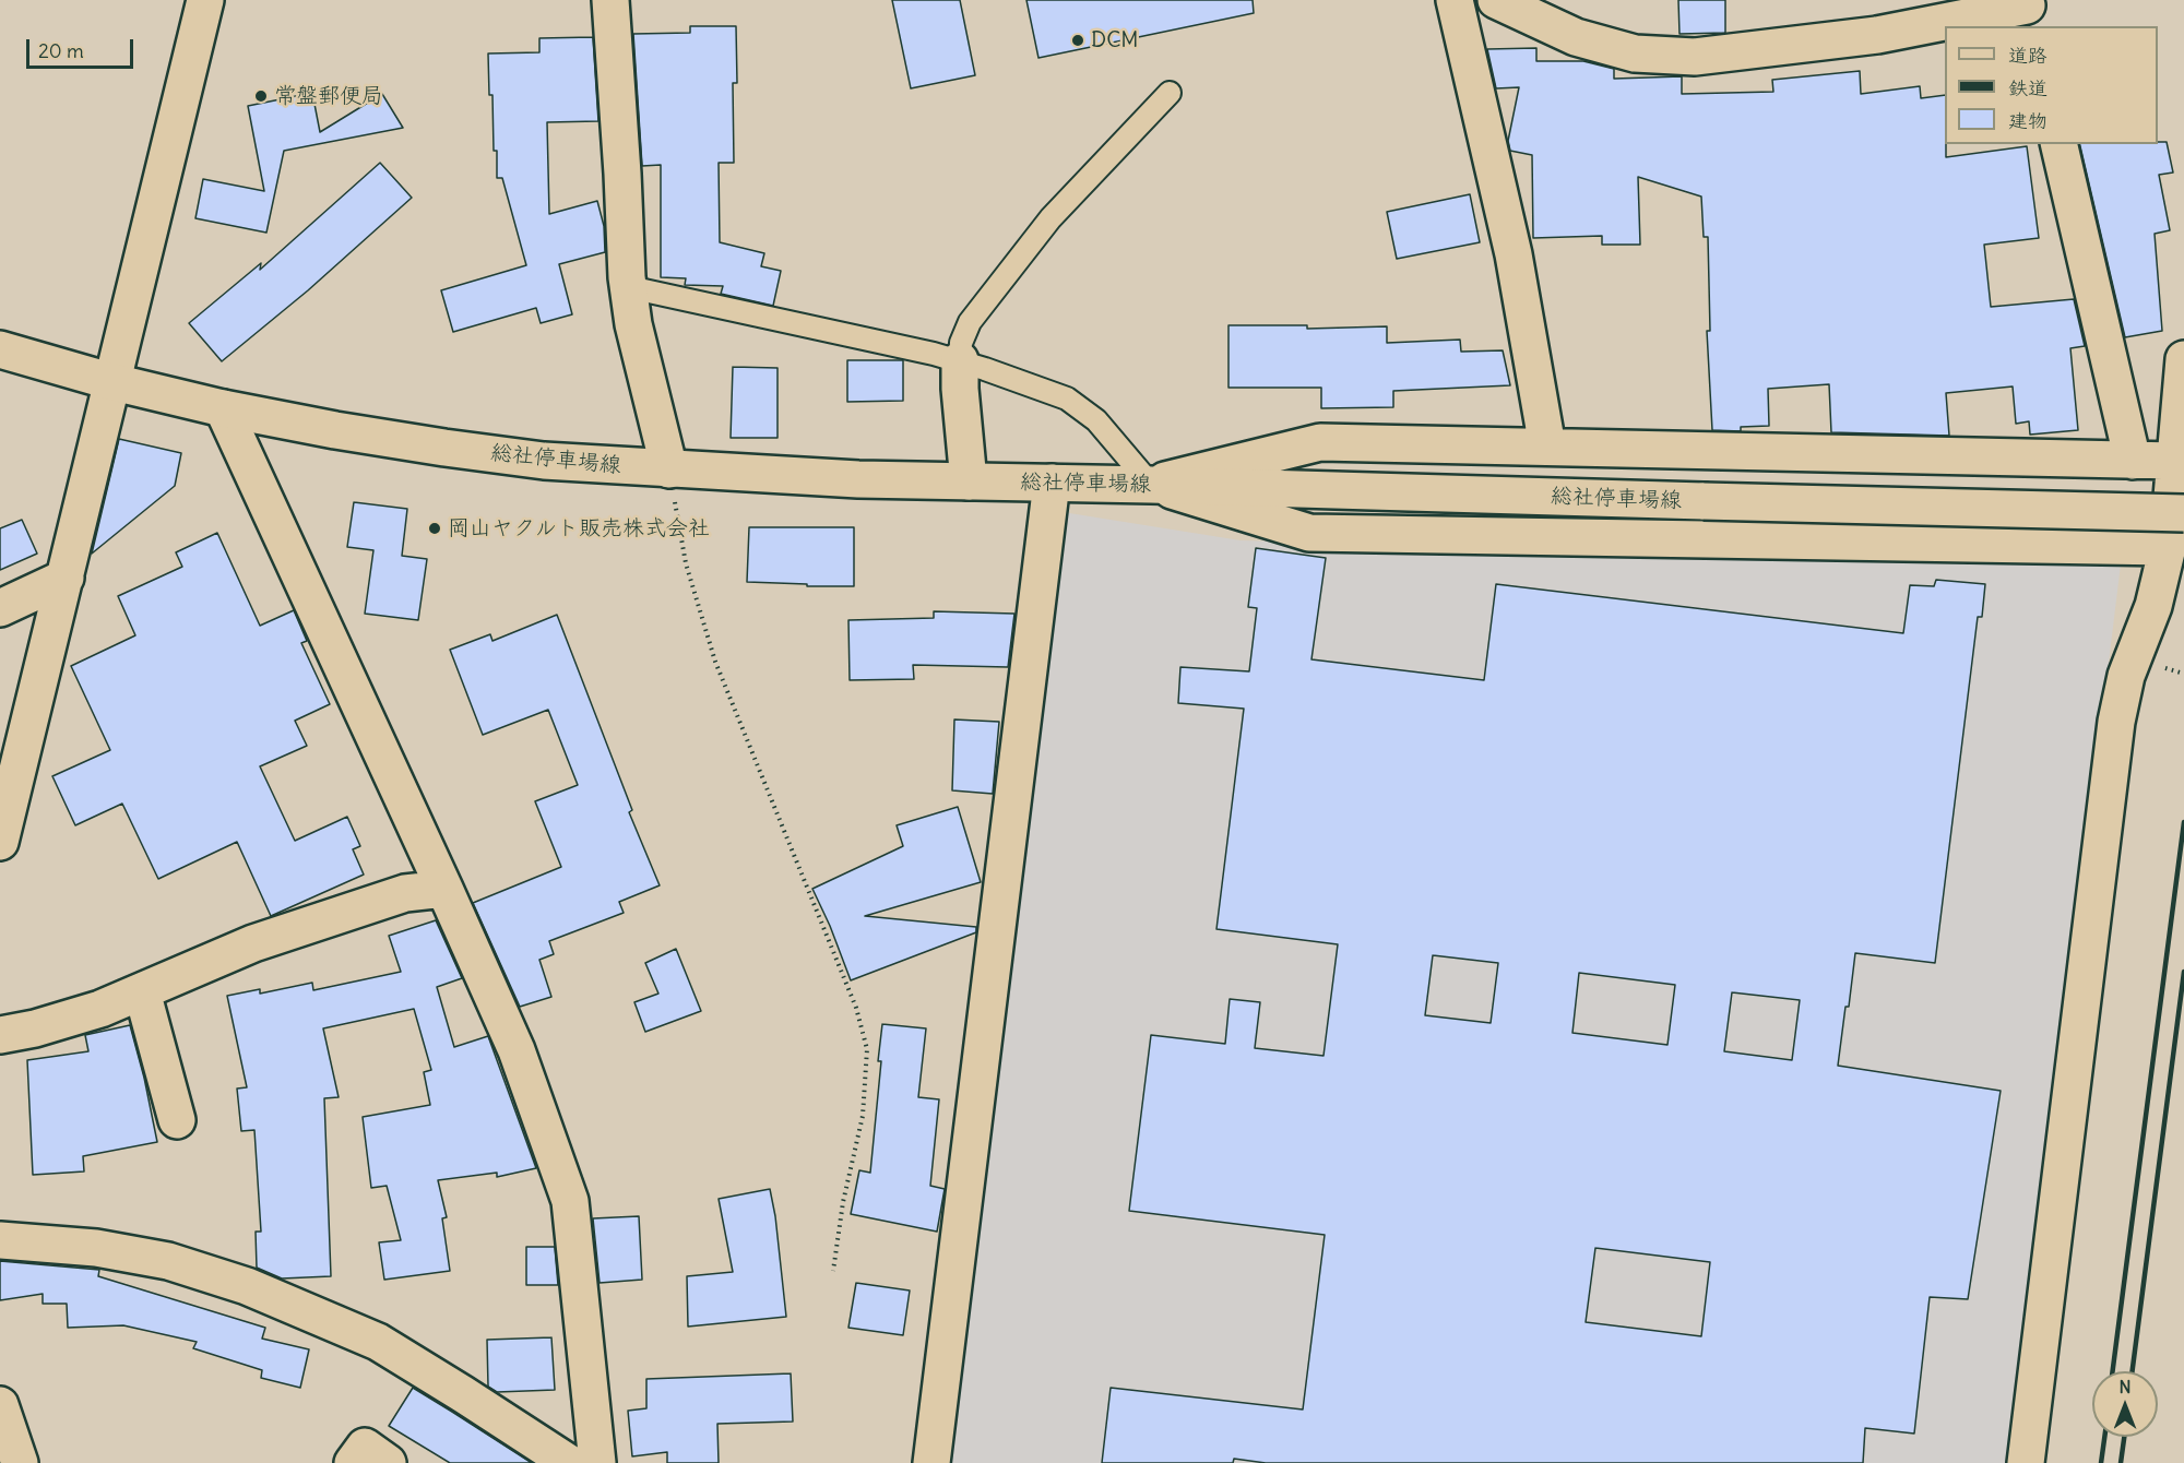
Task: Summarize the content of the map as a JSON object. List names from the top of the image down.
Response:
{
  "streets": {
    "street": ["総社停車場線"]
  },
  "places": ["DCM", "常盤郵便局", "岡山ヤクルト販売株式会社"],
  "legend": ["道路", "鉄道", "建物"],
  "scale_bar": "20 m",
  "north": "top"
}
